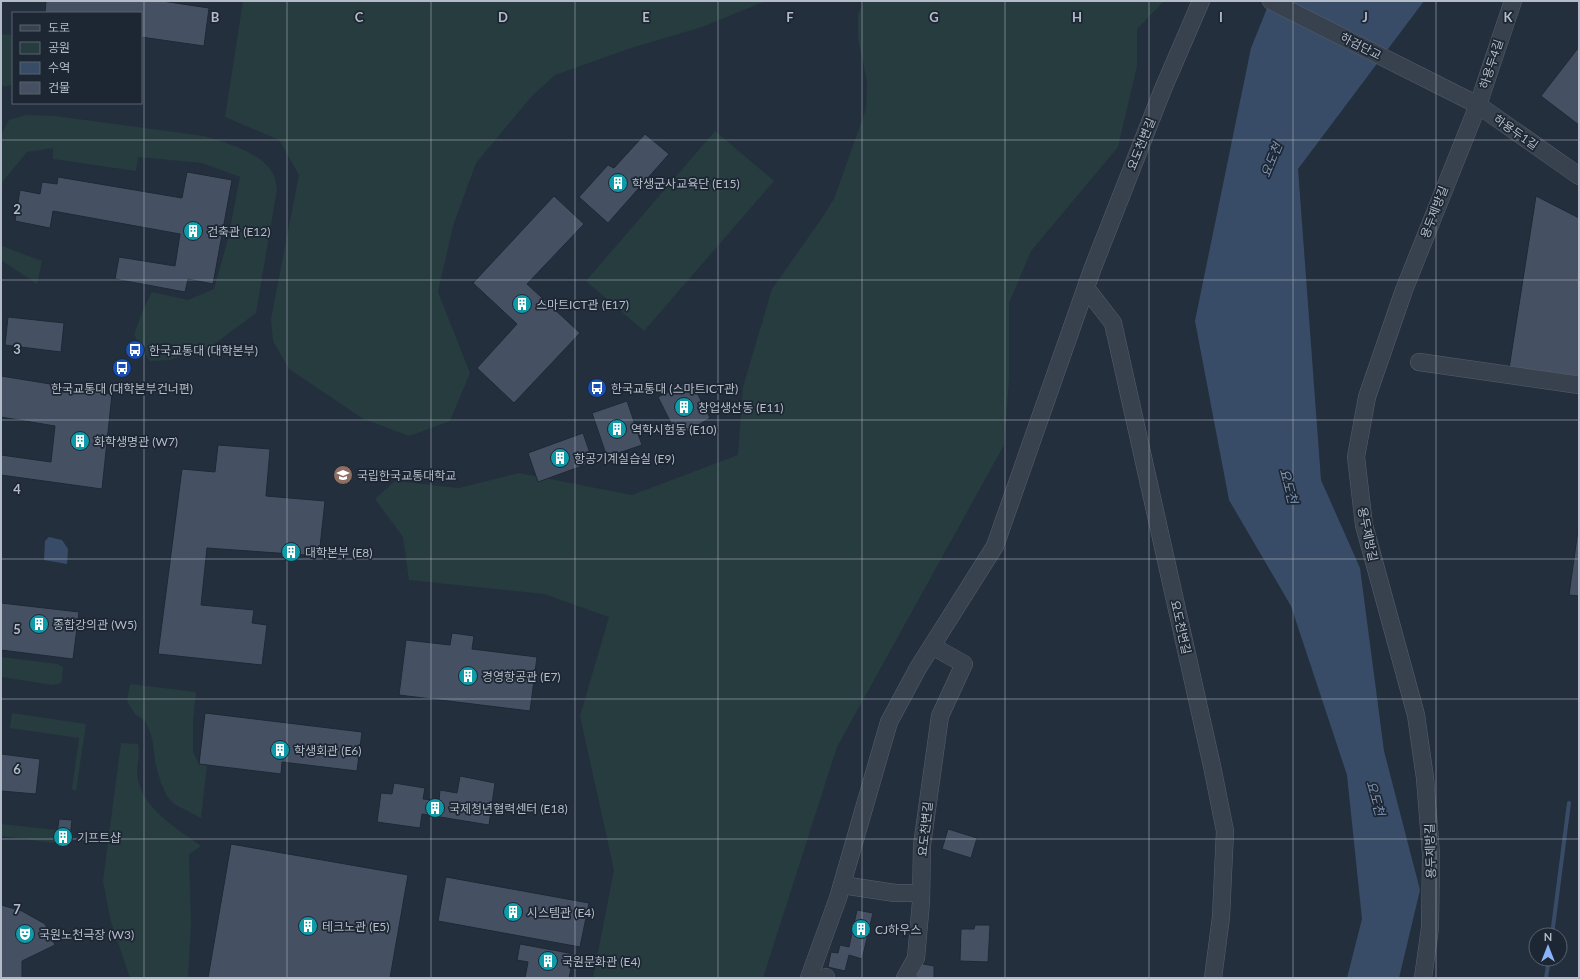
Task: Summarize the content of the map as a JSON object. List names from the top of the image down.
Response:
{
  "streets": {
    "street": [
      "하검단교",
      "하용두4길",
      "하용두1길",
      "요도천변길",
      "용두제방길"
    ]
  },
  "crossings": [
    ["하검단교", "하용두1길"],
    ["하용두4길", "하용두1길"],
    ["하용두4길", "용두제방길"],
    ["하용두1길", "용두제방길"]
  ],
  "water": ["요도천"],
  "places": {
    "building": [
      "학생군사교육단 (E15)",
      "건축관 (E12)",
      "스마트ICT관 (E17)",
      "창업생산동 (E11)",
      "역학시험동 (E10)",
      "화학생명관 (W7)",
      "항공기계실습실 (E9)",
      "대학본부 (E8)",
      "종합강의관 (W5)",
      "경영항공관 (E7)",
      "학생회관 (E6)",
      "국제청년협력센터 (E18)",
      "기프트샵",
      "시스템관 (E4)",
      "테크노관 (E5)",
      "CJ하우스",
      "국원문화관 (E4)"
    ],
    "bus stop": ["한국교통대 (대학본부)", "한국교통대 (대학본부건너편)", "한국교통대 (스마트ICT관)"],
    "school or university": ["국립한국교통대학교"],
    "theatre": ["국원노천극장 (W3)"]
  },
  "legend": [
    "도로",
    "공원",
    "수역",
    "건물"
  ],
  "north": "top",
  "grid": {
    "columns": [
      "B",
      "C",
      "D",
      "E",
      "F",
      "G",
      "H",
      "I",
      "J",
      "K"
    ],
    "rows": [
      "2",
      "3",
      "4",
      "5",
      "6",
      "7"
    ]
  }
}
